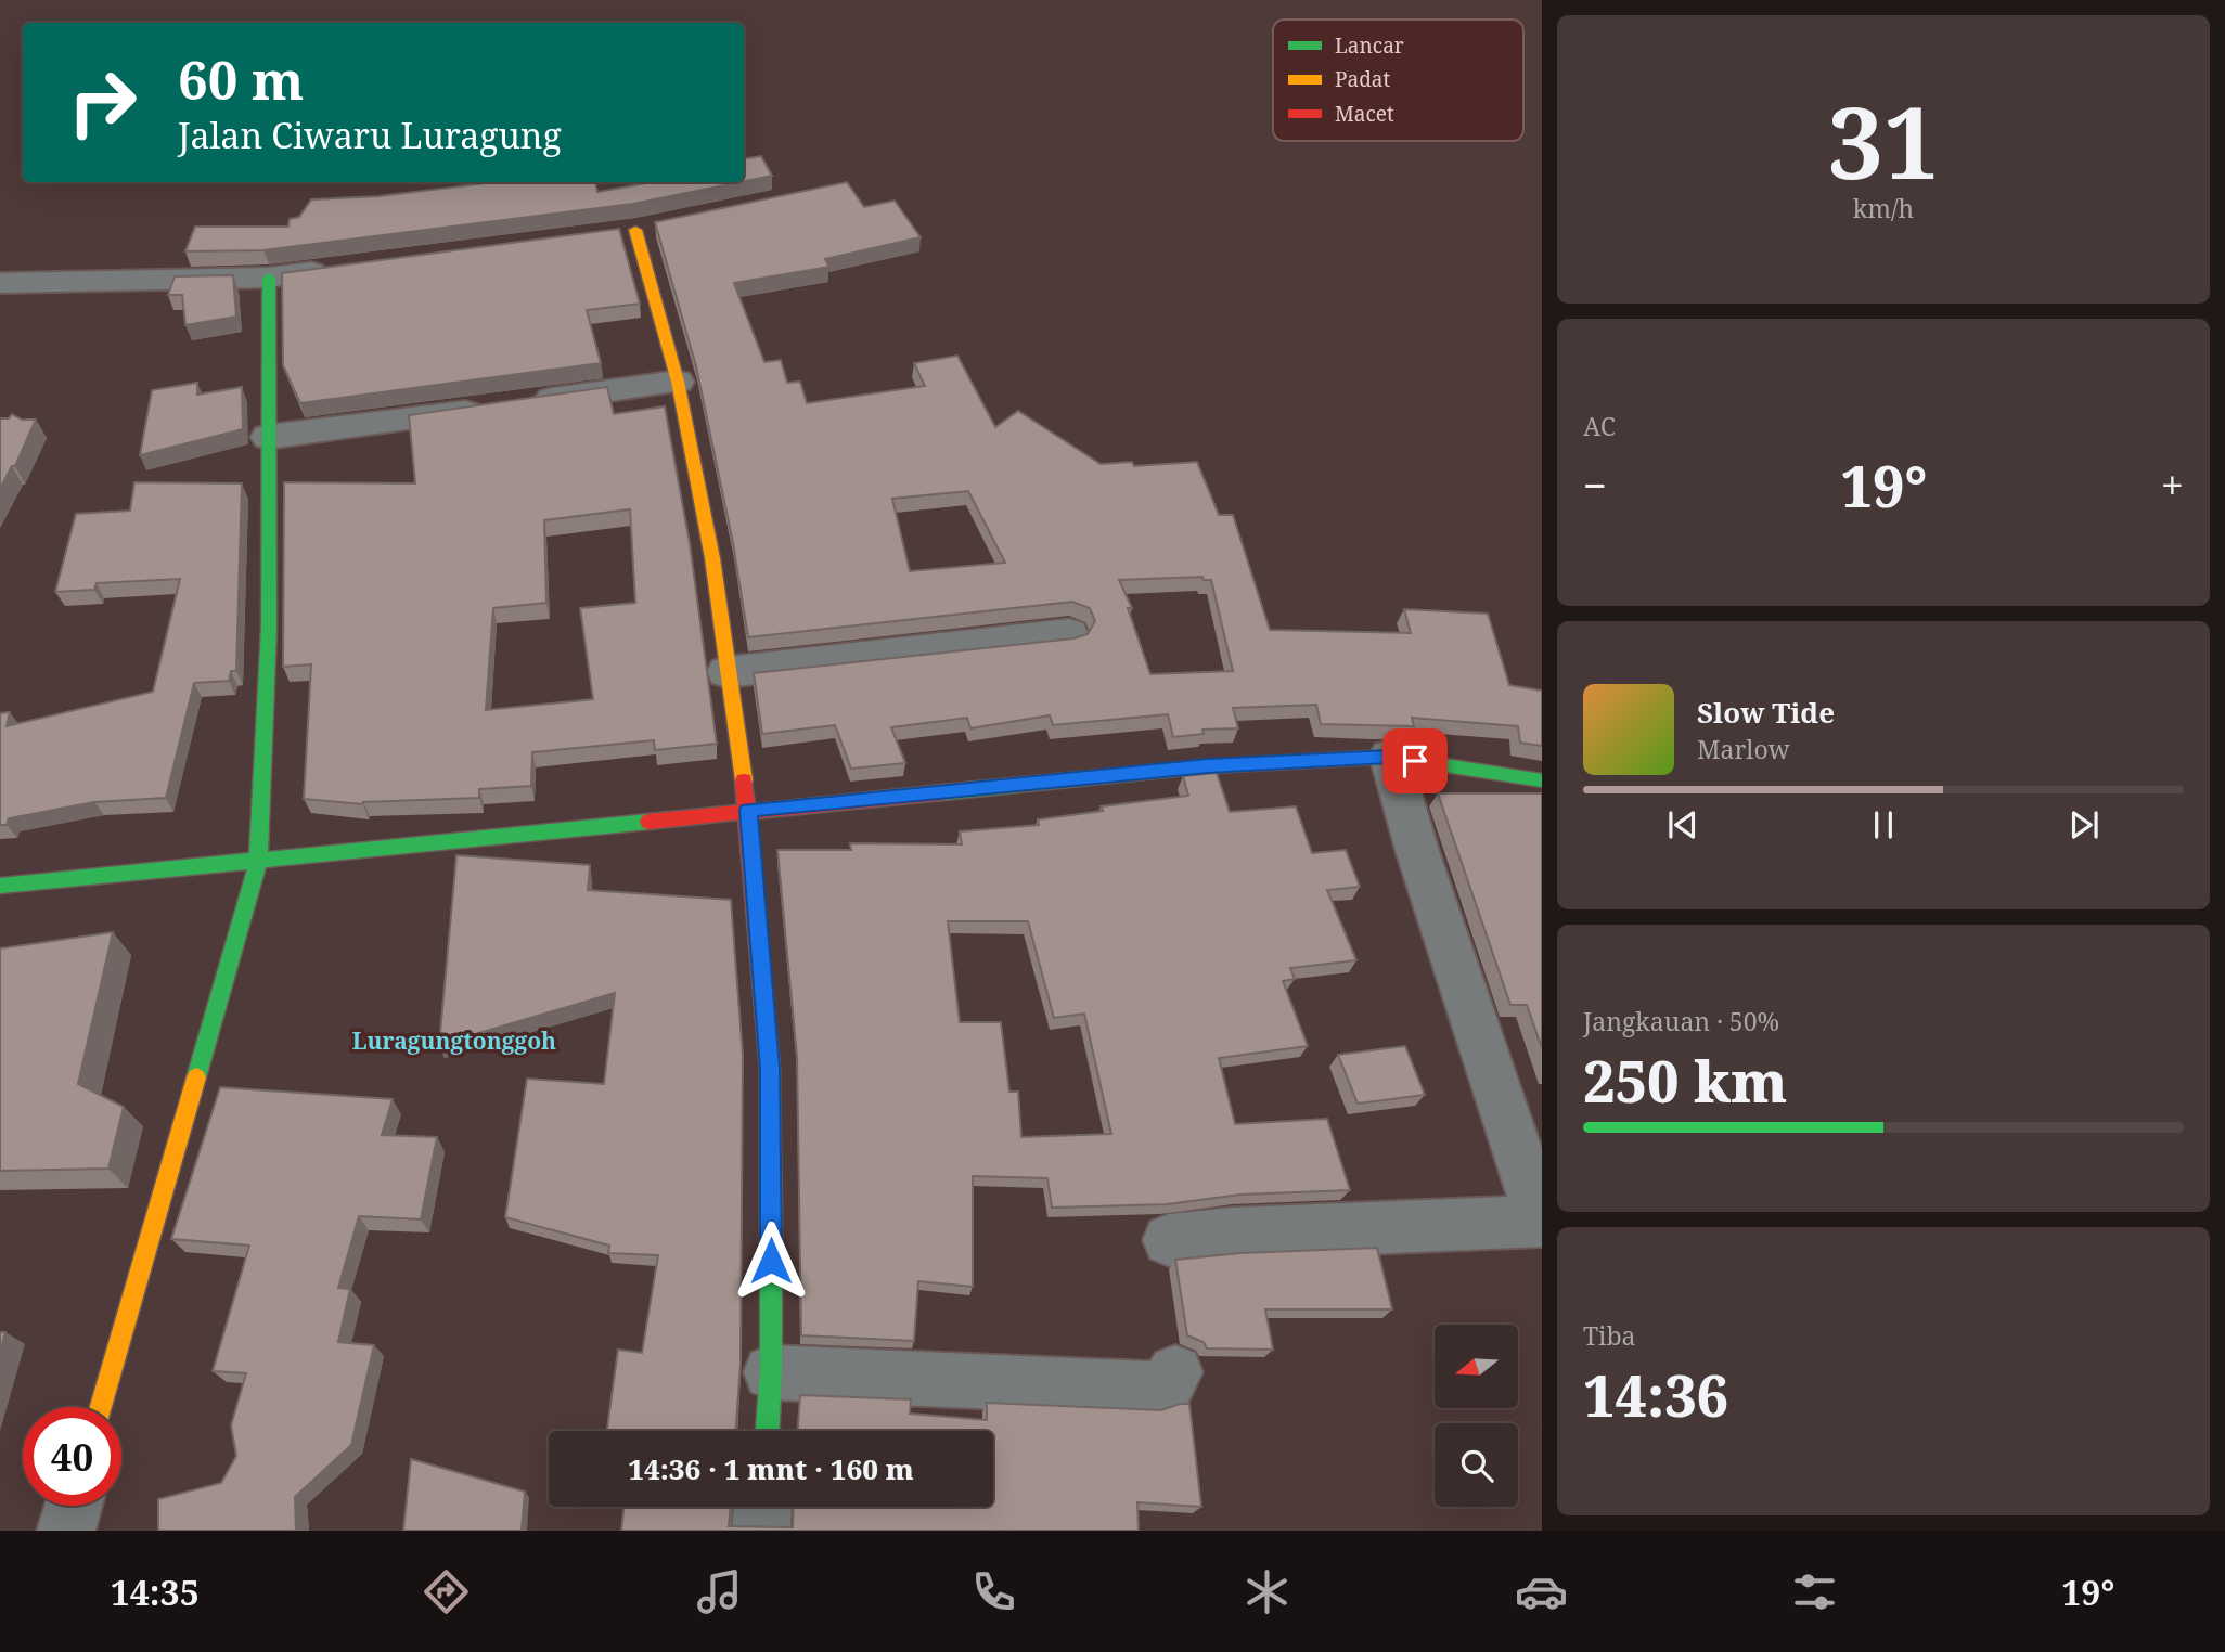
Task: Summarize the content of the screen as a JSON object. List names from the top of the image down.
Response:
{
  "districts": ["Luragungtonggoh"],
  "legend": ["Lancar", "Padat", "Macet"],
  "north": "left",
  "page": {
    "tile": [
      ["31", "km/h"],
      "AC",
      ["Jangkauan · 50%", "250 km"],
      ["Tiba", "14:36"]
    ],
    "turn": ["60 m", "Jalan Ciwaru Luragung"],
    "heat": ["−", "19°", "+"],
    "song": ["Slow Tide", "Marlow"],
    "limit": "40",
    "trip": "14:36 · 1 mnt · 160 m",
    "tabs": ["14:35", "19°"]
  }
}
